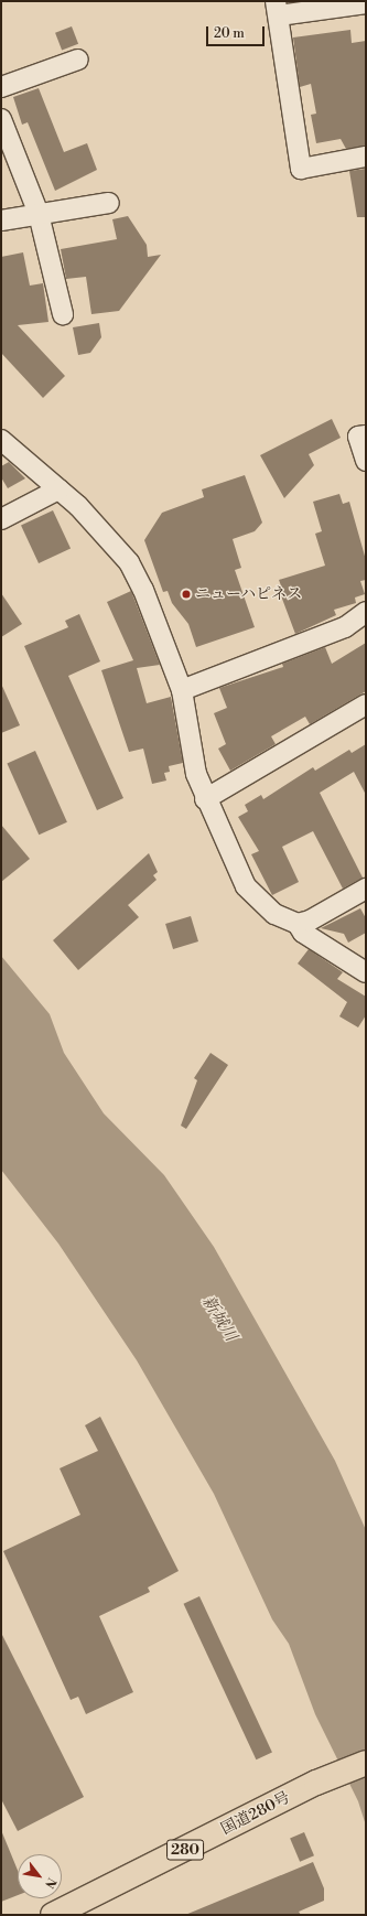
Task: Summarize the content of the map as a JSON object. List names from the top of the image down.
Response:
{
  "streets": {
    "highway": ["国道280号", "280"]
  },
  "water": ["新城川"],
  "places": ["ニューハピネス"],
  "scale_bar": "20 m",
  "north": "bottom right"
}
